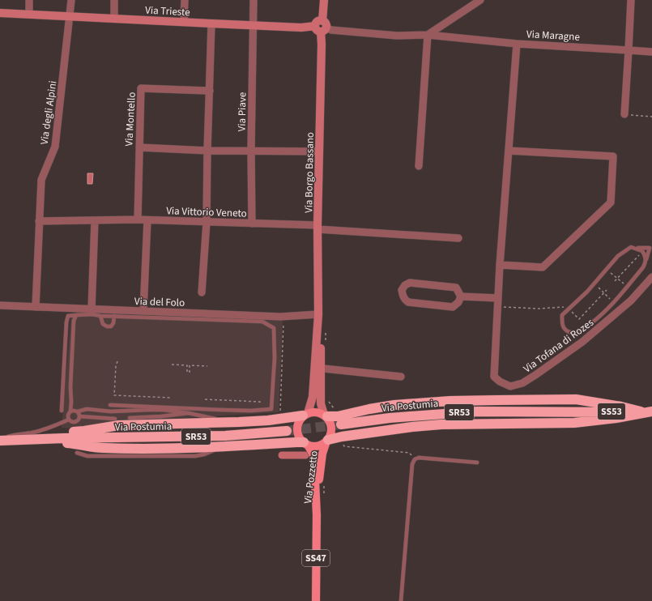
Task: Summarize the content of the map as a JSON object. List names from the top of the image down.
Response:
{
  "streets": {
    "highway": ["Via Postumia", "SS53", "SR53"],
    "main road": ["Via Borgo Bassano", "Via Pozzetto", "SS47"],
    "street": [
      "Via Trieste",
      "Via Maragne",
      "Via Piave",
      "Via degli Alpini",
      "Via Montello",
      "Via Vittorio Veneto",
      "Via del Folo",
      "Via Tofana di Rozes"
    ]
  },
  "crossings": [
    ["Via Trieste", "Via Maragne"],
    ["Via Trieste", "Via Piave"],
    ["Via Trieste", "Via degli Alpini"],
    ["Via Trieste", "Via Borgo Bassano"],
    ["Via Maragne", "Via Borgo Bassano"],
    ["Via Maragne", "Via Tofana di Rozes"],
    ["Via Piave", "Via Vittorio Veneto"],
    ["Via degli Alpini", "Via Vittorio Veneto"],
    ["Via degli Alpini", "Via del Folo"],
    ["Via Montello", "Via Vittorio Veneto"],
    ["Via Borgo Bassano", "Via Vittorio Veneto"],
    ["Via Borgo Bassano", "Via del Folo"],
    ["Via Borgo Bassano", "Via Pozzetto"],
    ["Via Postumia", "SS53"]
  ]
}
